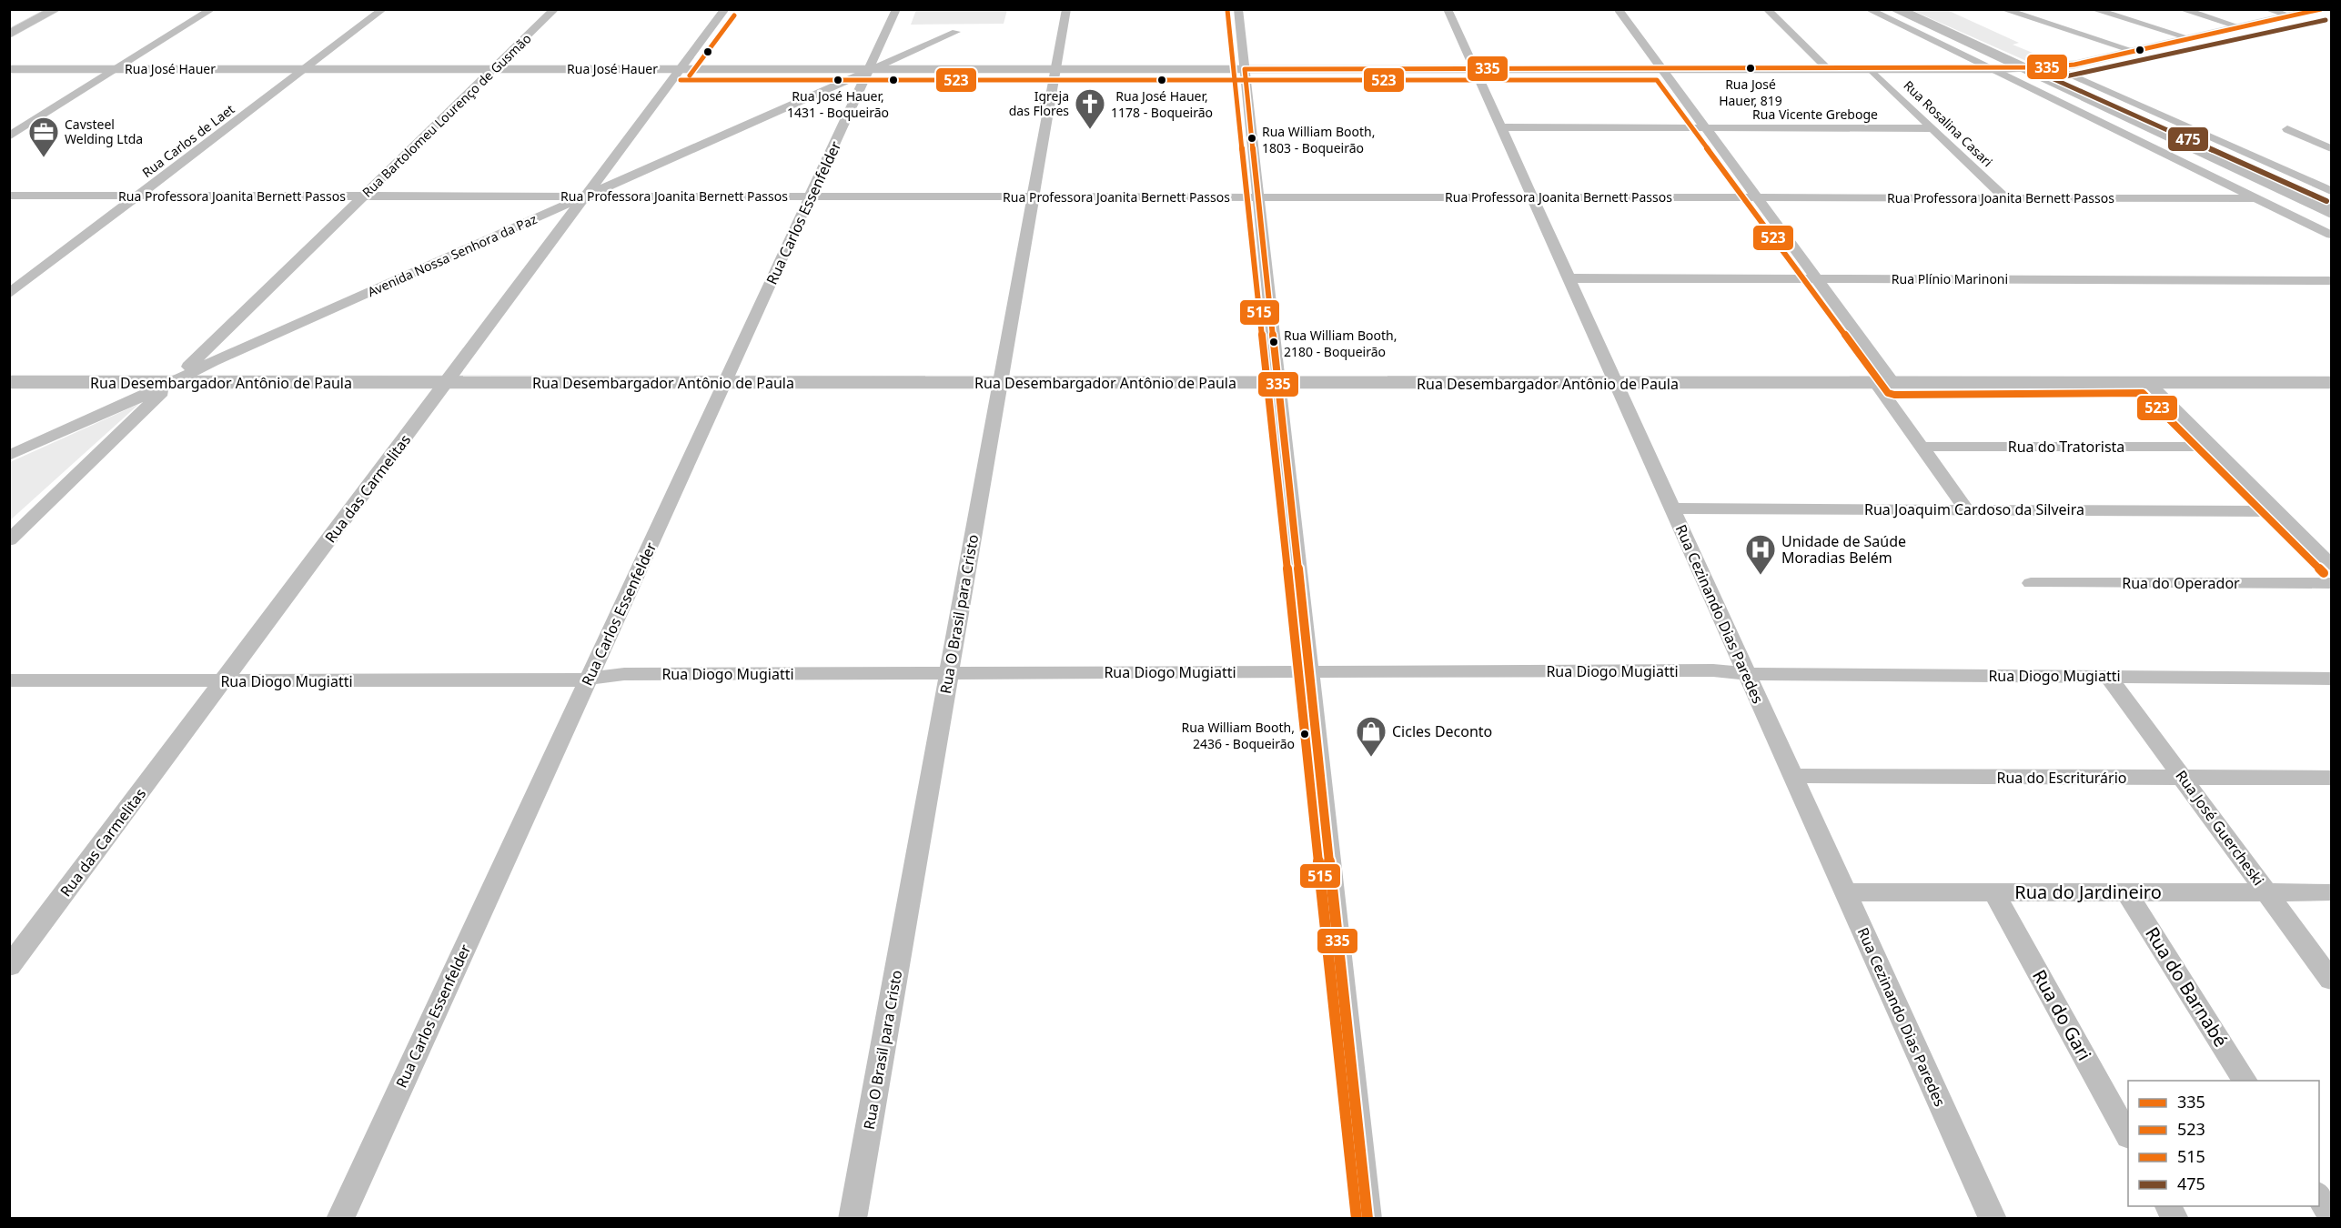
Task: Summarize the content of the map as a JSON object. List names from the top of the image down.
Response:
{
  "streets": {
    "main road": ["Rua José Hauer", "Rua Desembargador Antônio de Paula"],
    "street": [
      "Rua Vicente Greboge",
      "Rua Bartolomeu Lourenço de Gusmão",
      "Rua Rosalina Casari",
      "Rua Carlos de Laet",
      "Rua Professora Joanita Bernett Passos",
      "Rua Carlos Essenfelder",
      "Avenida Nossa Senhora da Paz",
      "Rua Plínio Marinoni",
      "Rua do Tratorista",
      "Rua das Carmelitas",
      "Rua Joaquim Cardoso da Silveira",
      "Rua do Operador",
      "Rua O Brasil para Cristo",
      "Rua Cezinando Dias Paredes",
      "Rua Diogo Mugiatti",
      "Rua do Escriturário",
      "Rua José Guercheski",
      "Rua do Jardineiro",
      "Rua do Barnabé",
      "Rua do Gari"
    ]
  },
  "crossings": [
    ["Rua José Hauer", "Rua Bartolomeu Lourenço de Gusmão"],
    ["Rua José Hauer", "Rua Rosalina Casari"],
    ["Rua José Hauer", "Rua Carlos de Laet"],
    ["Rua José Hauer", "Rua Carlos Essenfelder"],
    ["Rua José Hauer", "Avenida Nossa Senhora da Paz"],
    ["Rua José Hauer", "Rua das Carmelitas"],
    ["Rua José Hauer", "Rua O Brasil para Cristo"],
    ["Rua José Hauer", "Rua Cezinando Dias Paredes"],
    ["Rua Vicente Greboge", "Rua Rosalina Casari"],
    ["Rua Vicente Greboge", "Rua Cezinando Dias Paredes"],
    ["Rua Bartolomeu Lourenço de Gusmão", "Rua Professora Joanita Bernett Passos"],
    ["Rua Bartolomeu Lourenço de Gusmão", "Avenida Nossa Senhora da Paz"],
    ["Rua Bartolomeu Lourenço de Gusmão", "Rua Desembargador Antônio de Paula"],
    ["Rua Rosalina Casari", "Rua Professora Joanita Bernett Passos"],
    ["Rua Carlos de Laet", "Rua Professora Joanita Bernett Passos"],
    ["Rua Professora Joanita Bernett Passos", "Rua Carlos Essenfelder"],
    ["Rua Professora Joanita Bernett Passos", "Avenida Nossa Senhora da Paz"],
    ["Rua Professora Joanita Bernett Passos", "Rua das Carmelitas"],
    ["Rua Professora Joanita Bernett Passos", "Rua O Brasil para Cristo"],
    ["Rua Professora Joanita Bernett Passos", "Rua Cezinando Dias Paredes"],
    ["Rua Carlos Essenfelder", "Avenida Nossa Senhora da Paz"],
    ["Rua Carlos Essenfelder", "Rua Desembargador Antônio de Paula"],
    ["Rua Carlos Essenfelder", "Rua Diogo Mugiatti"],
    ["Avenida Nossa Senhora da Paz", "Rua Desembargador Antônio de Paula"],
    ["Avenida Nossa Senhora da Paz", "Rua das Carmelitas"],
    ["Rua Plínio Marinoni", "Rua Cezinando Dias Paredes"],
    ["Rua Desembargador Antônio de Paula", "Rua das Carmelitas"],
    ["Rua Desembargador Antônio de Paula", "Rua O Brasil para Cristo"],
    ["Rua Desembargador Antônio de Paula", "Rua Cezinando Dias Paredes"],
    ["Rua das Carmelitas", "Rua Diogo Mugiatti"],
    ["Rua Joaquim Cardoso da Silveira", "Rua Cezinando Dias Paredes"],
    ["Rua O Brasil para Cristo", "Rua Diogo Mugiatti"],
    ["Rua Cezinando Dias Paredes", "Rua Diogo Mugiatti"],
    ["Rua Cezinando Dias Paredes", "Rua do Escriturário"],
    ["Rua Cezinando Dias Paredes", "Rua do Jardineiro"],
    ["Rua Diogo Mugiatti", "Rua José Guercheski"],
    ["Rua do Escriturário", "Rua José Guercheski"],
    ["Rua José Guercheski", "Rua do Jardineiro"],
    ["Rua do Jardineiro", "Rua do Barnabé"],
    ["Rua do Jardineiro", "Rua do Gari"]
  ],
  "places": {
    "other": [
      "Rua José Hauer, 819",
      "Rua José Hauer, 1431 - Boqueirão",
      "Rua José Hauer, 1178 - Boqueirão",
      "Rua William Booth, 1803 - Boqueirão",
      "Rua William Booth, 2180 - Boqueirão",
      "Rua William Booth, 2436 - Boqueirão"
    ],
    "church": ["Igreja das Flores"],
    "office": ["Cavsteel Welding Ltda"],
    "hospital": ["Unidade de Saúde Moradias Belém"],
    "shop": ["Cicles Deconto"]
  },
  "lines": [
    "transit line 335",
    "transit line 515",
    "transit line 523",
    "transit line 475"
  ],
  "legend": [
    "335",
    "523",
    "515",
    "475"
  ]
}
